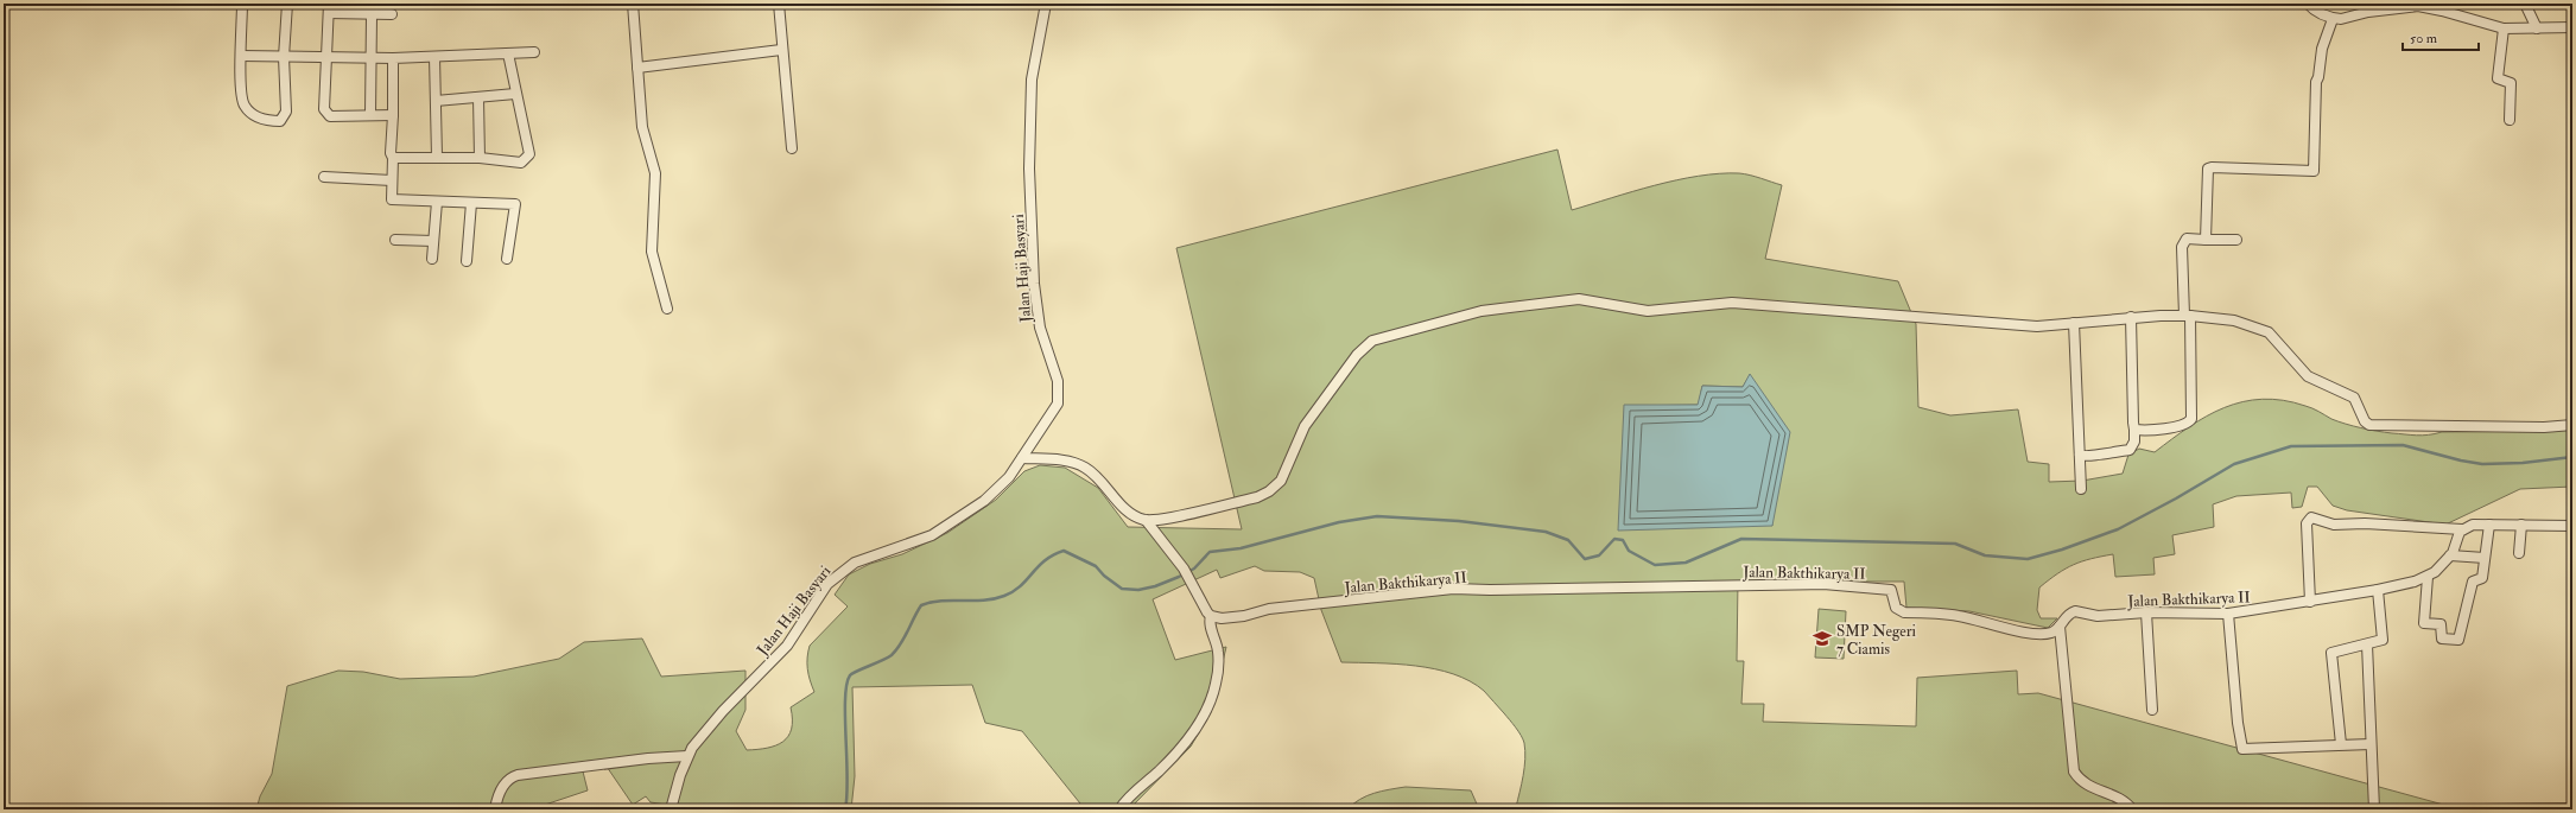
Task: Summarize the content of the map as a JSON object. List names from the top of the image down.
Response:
{
  "streets": {
    "street": ["Jalan Haji Basyari", "Jalan Bakthikarya II"]
  },
  "places": {
    "school or university": ["SMP Negeri 7 Ciamis"]
  },
  "scale_bar": "50 m"
}
